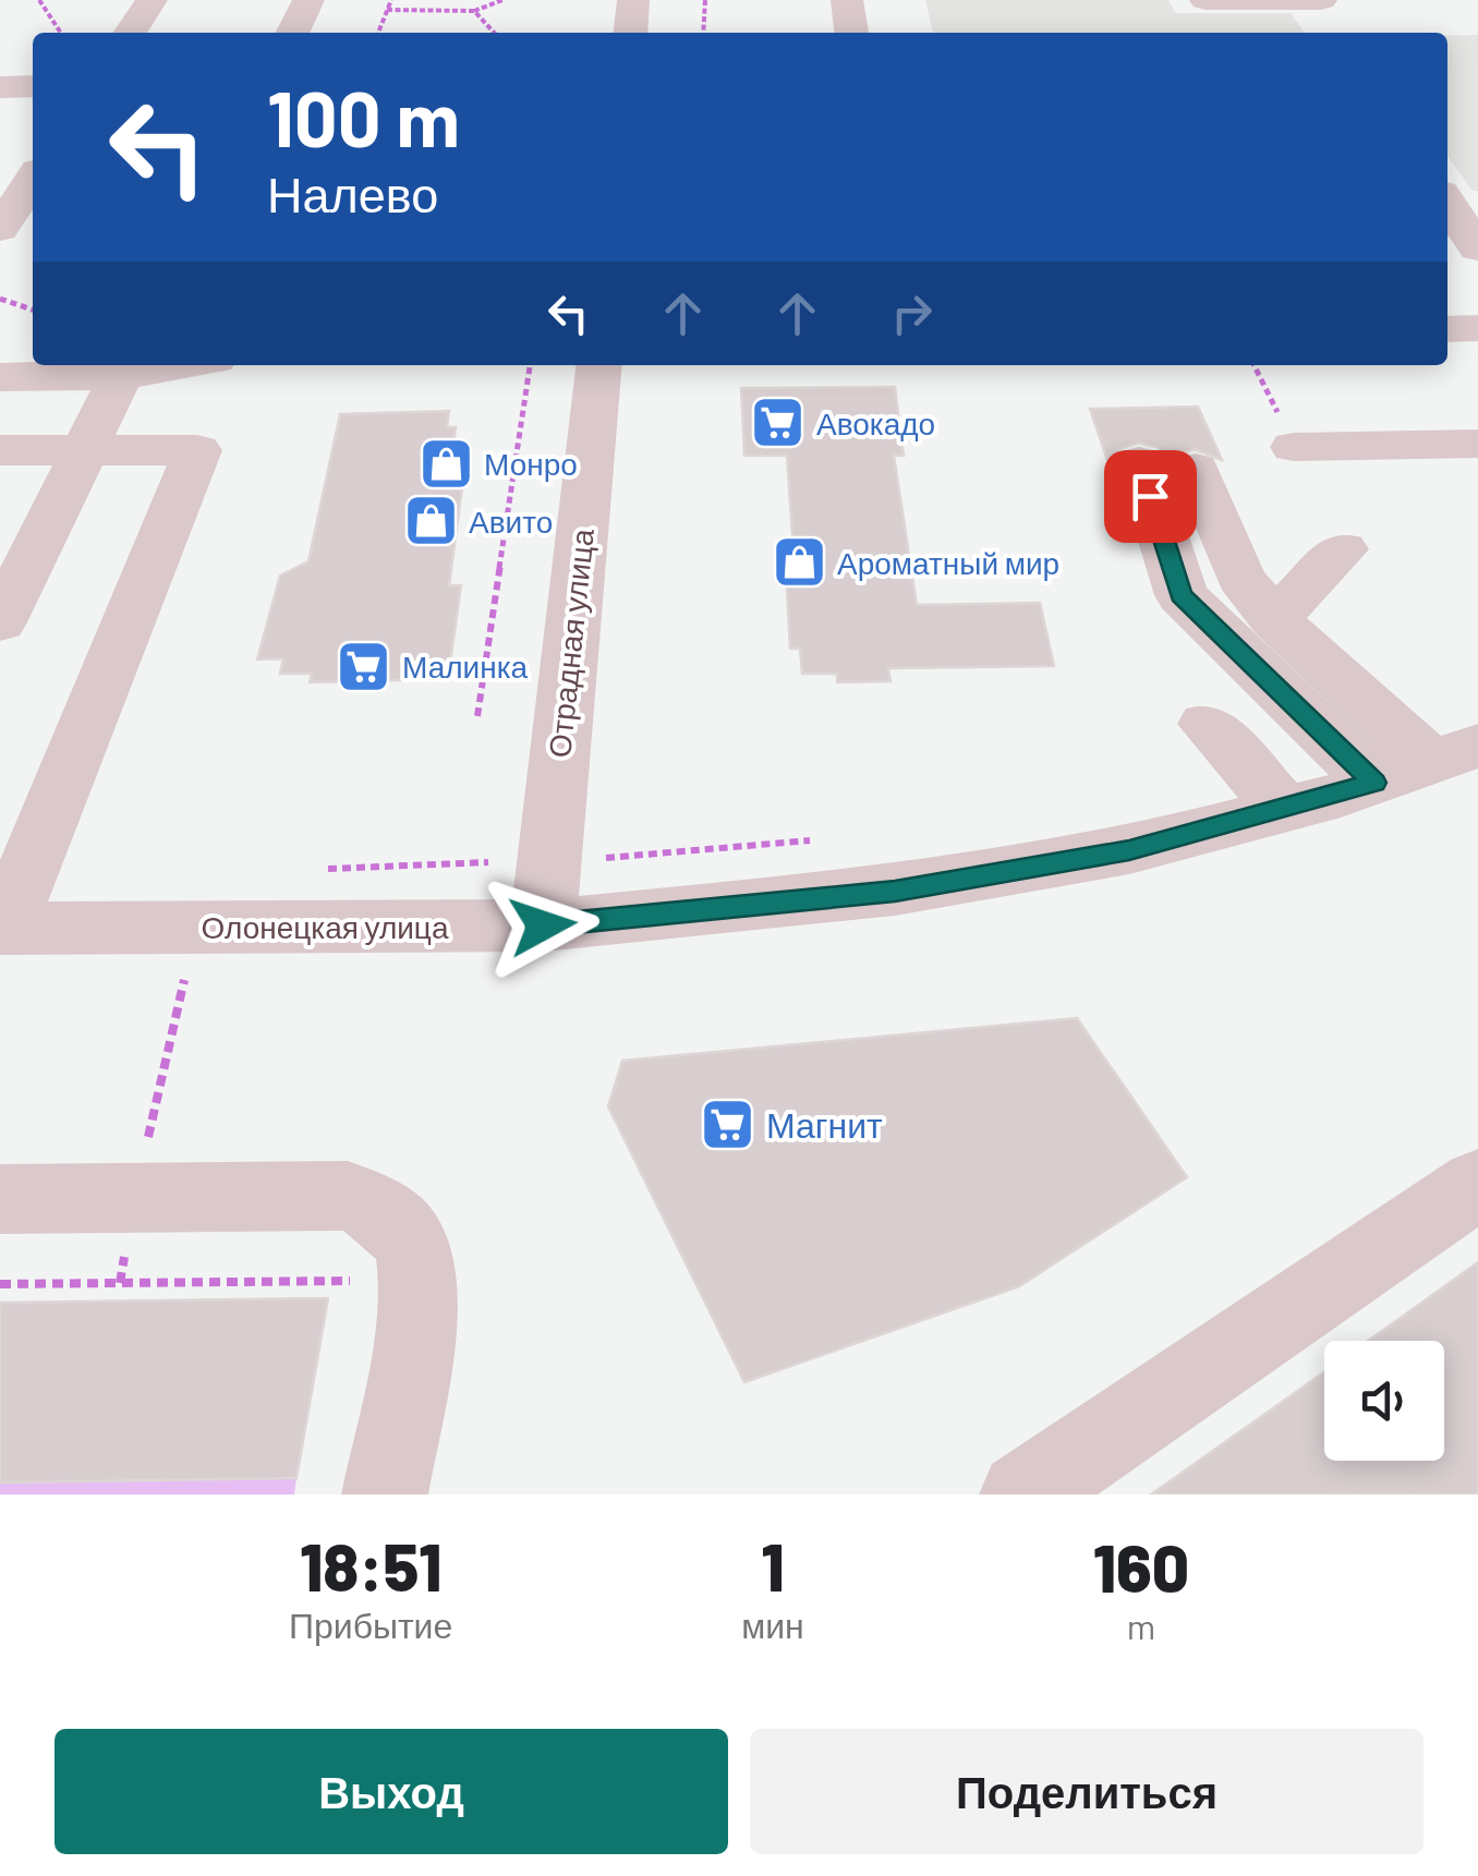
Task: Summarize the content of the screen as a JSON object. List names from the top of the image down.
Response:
{
  "streets": {
    "street": ["Отрадная улица", "Олонецкая улица"]
  },
  "crossings": [
    ["Отрадная улица", "Олонецкая улица"]
  ],
  "places": {
    "supermarket": ["Авокадо", "Малинка", "Магнит"],
    "shop": ["Монро", "Авито", "Ароматный мир"]
  },
  "page": {
    "turn": ["100 m", "Налево"],
    "eta": [
      "18:51",
      "Прибытие",
      "1",
      "мин",
      "160",
      "m"
    ],
    "buttons": ["Выход", "Поделиться"]
  }
}
